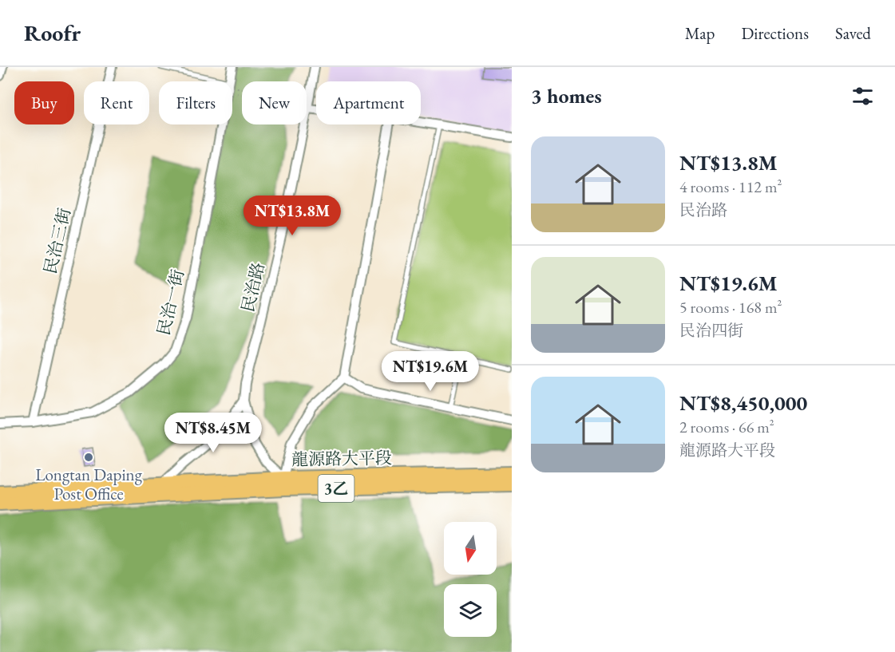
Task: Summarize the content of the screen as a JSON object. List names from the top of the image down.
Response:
{
  "streets": {
    "main road": ["龍源路大平段", "3乙"],
    "street": ["民治三街", "民治路", "民治一街"]
  },
  "crossings": [
    ["民治三街", "民治一街"]
  ],
  "places": ["Longtan Daping Post Office"],
  "north": "bottom",
  "page": {
    "header": "Roofr",
    "nav": ["Map", "Directions", "Saved"],
    "heading": "3 homes",
    "chip": [
      "Buy",
      "Rent",
      "Filters",
      "New",
      "Apartment"
    ],
    "list": [
      {
        "name": "NT$13.8M",
        "note": "4 rooms · 112 m² · 民治路"
      },
      {
        "name": "NT$19.6M",
        "note": "5 rooms · 168 m² · 民治四街"
      },
      {
        "name": "NT$8,450,000",
        "note": "2 rooms · 66 m² · 龍源路大平段"
      }
    ],
    "price": ["NT$13.8M", "NT$19.6M", "NT$8.45M"]
  }
}
